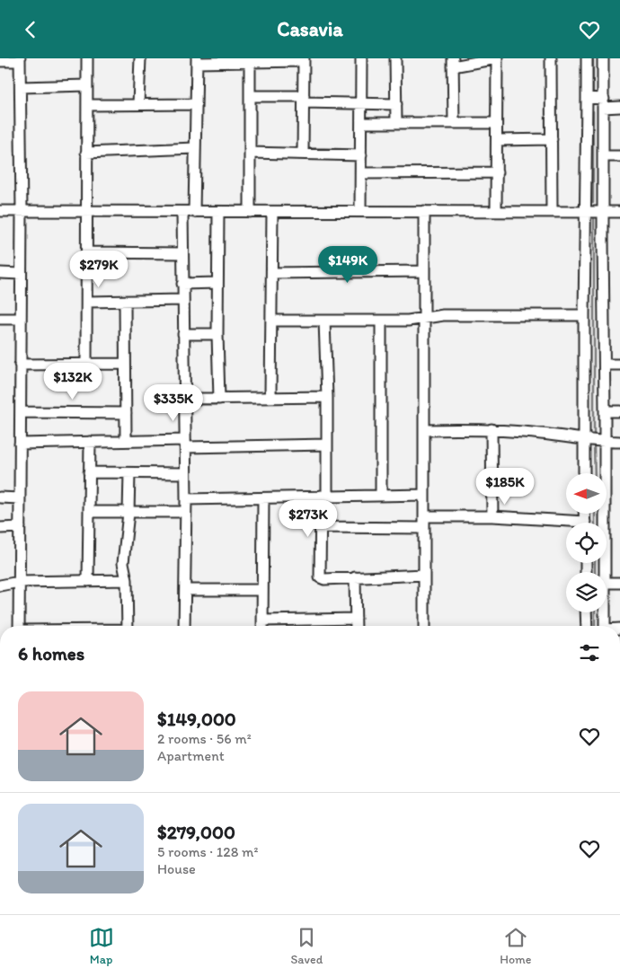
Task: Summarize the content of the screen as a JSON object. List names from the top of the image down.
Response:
{
  "north": "left",
  "page": {
    "header": "Casavia",
    "price": [
      "$149K",
      "$279K",
      "$132K",
      "$335K",
      "$185K",
      "$273K"
    ],
    "heading": "6 homes",
    "list": [
      {
        "name": "$149,000",
        "note": "2 rooms · 56 m² · Apartment"
      },
      {
        "name": "$279,000",
        "note": "5 rooms · 128 m² · House"
      }
    ],
    "tabs": ["Map", "Saved", "Home"]
  }
}
